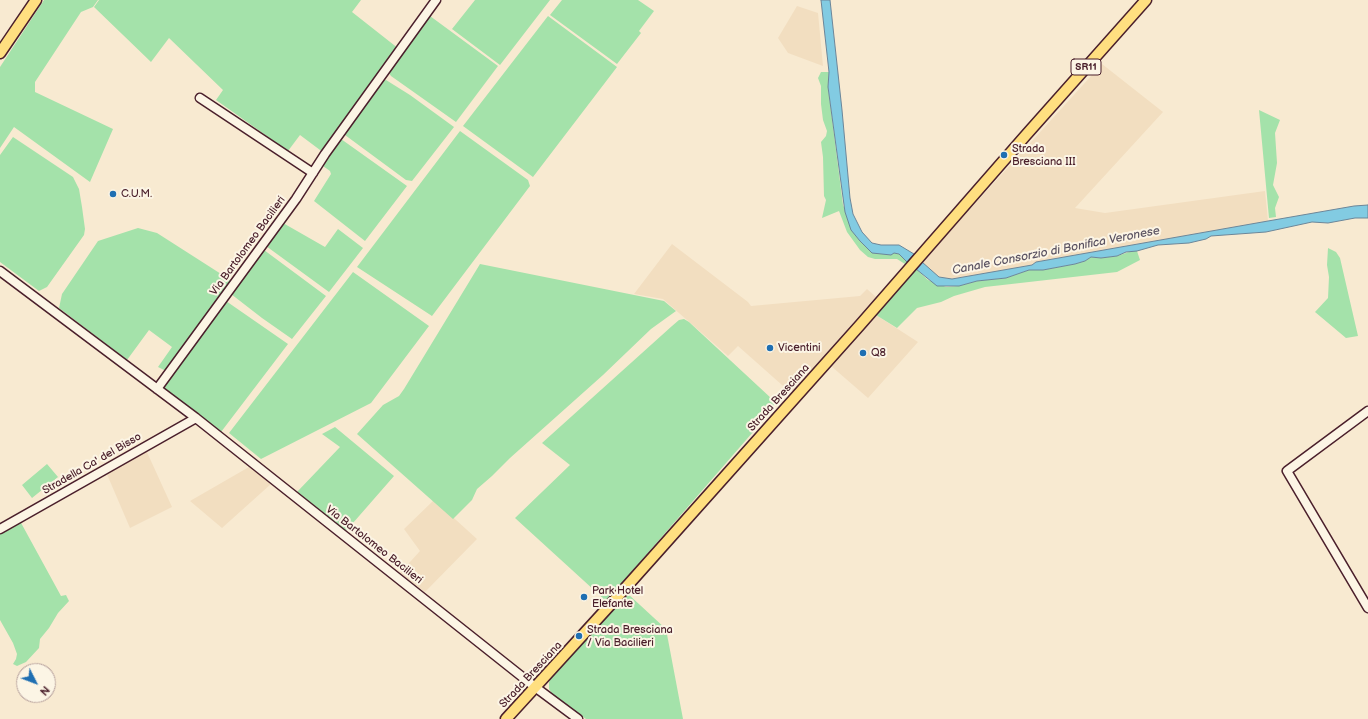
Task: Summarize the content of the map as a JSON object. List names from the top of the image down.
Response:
{
  "streets": {
    "main road": ["SR11", "Strada Bresciana"],
    "street": ["Via Bartolomeo Bacilieri", "Stradella Ca' del Bisso"]
  },
  "crossings": [
    ["Via Bartolomeo Bacilieri", "Strada Bresciana"],
    ["Via Bartolomeo Bacilieri", "Stradella Ca' del Bisso"]
  ],
  "water": ["Canale Consorzio di Bonifica Veronese"],
  "places": [
    "Strada Bresciana III",
    "C.U.M.",
    "Vicentini",
    "Q8",
    "Park Hotel Elefante",
    "Strada Bresciana / Via Bacilieri"
  ],
  "north": "bottom right"
}
